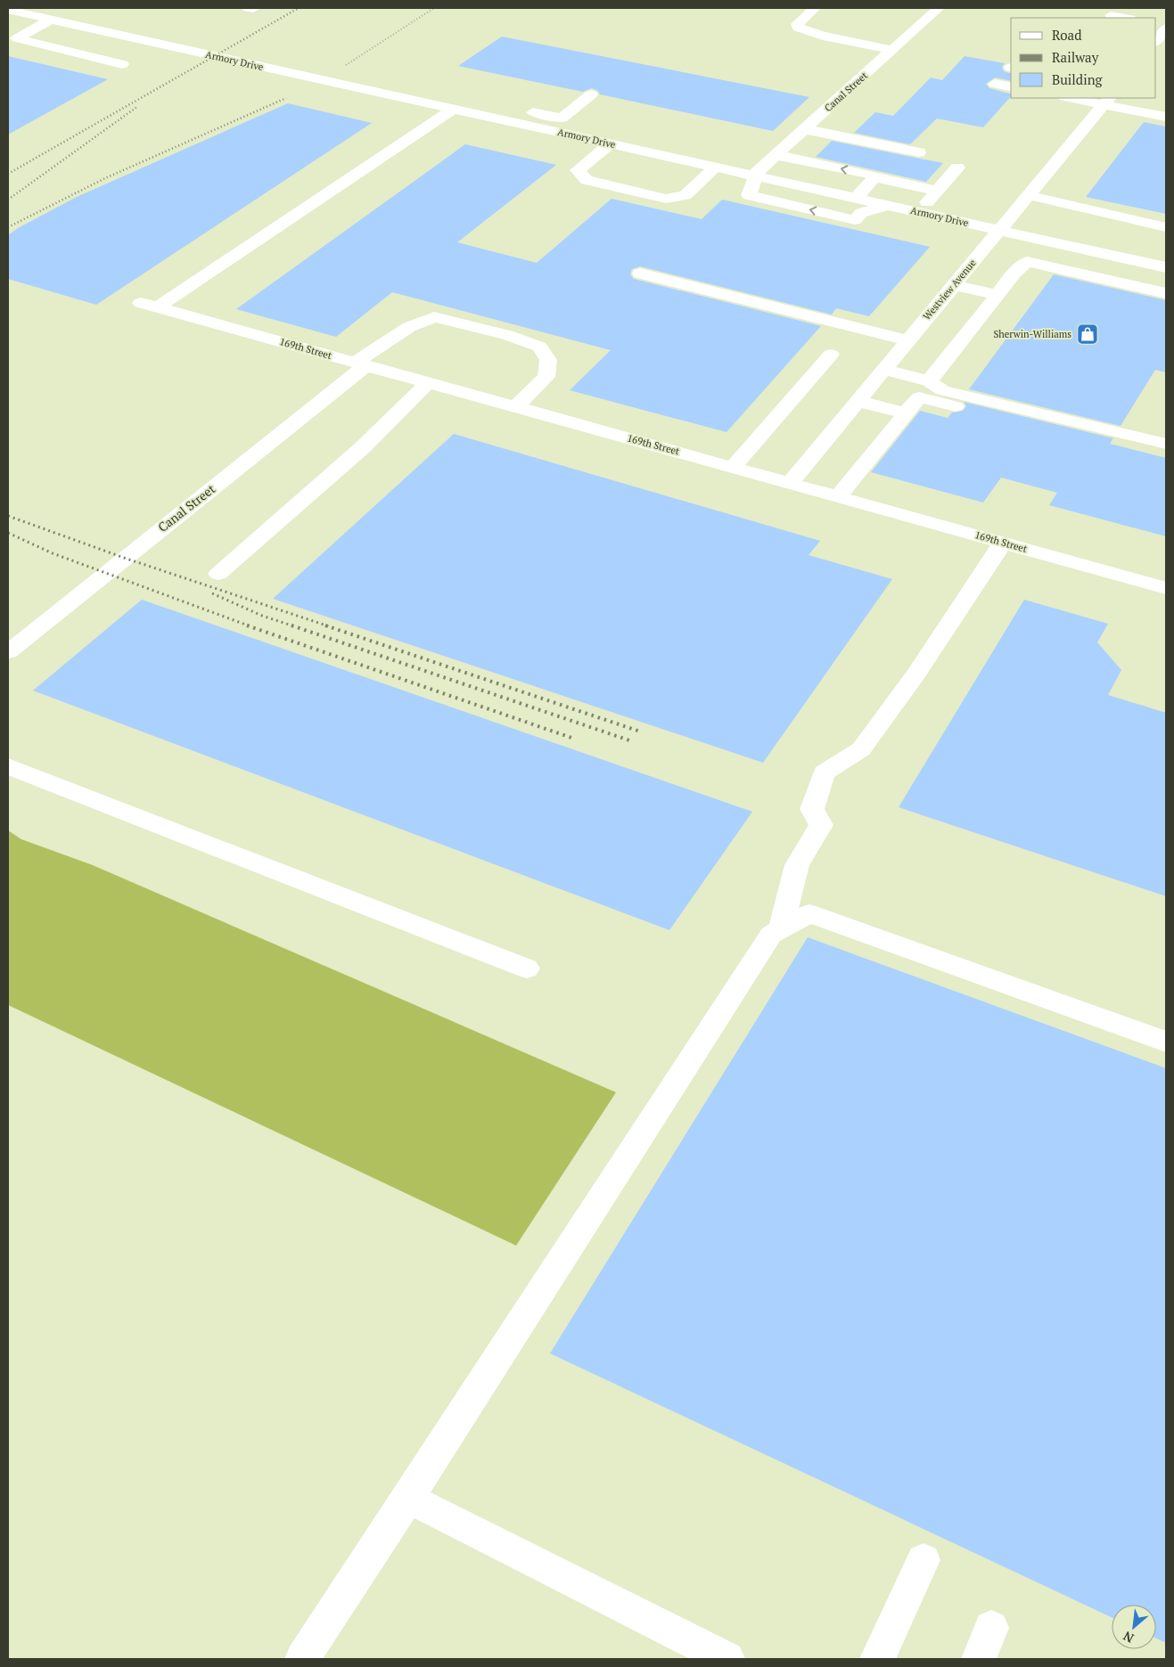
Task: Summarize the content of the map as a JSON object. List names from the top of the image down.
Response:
{
  "streets": {
    "street": [
      "Armory Drive",
      "Canal Street",
      "Westview Avenue",
      "169th Street"
    ]
  },
  "crossings": [
    ["Armory Drive", "Canal Street"],
    ["Armory Drive", "Westview Avenue"],
    ["Armory Drive", "169th Street"],
    ["Canal Street", "169th Street"],
    ["Westview Avenue", "169th Street"]
  ],
  "places": {
    "shop": ["Sherwin-Williams"]
  },
  "legend": ["Road", "Railway", "Building"],
  "north": "bottom left"
}
